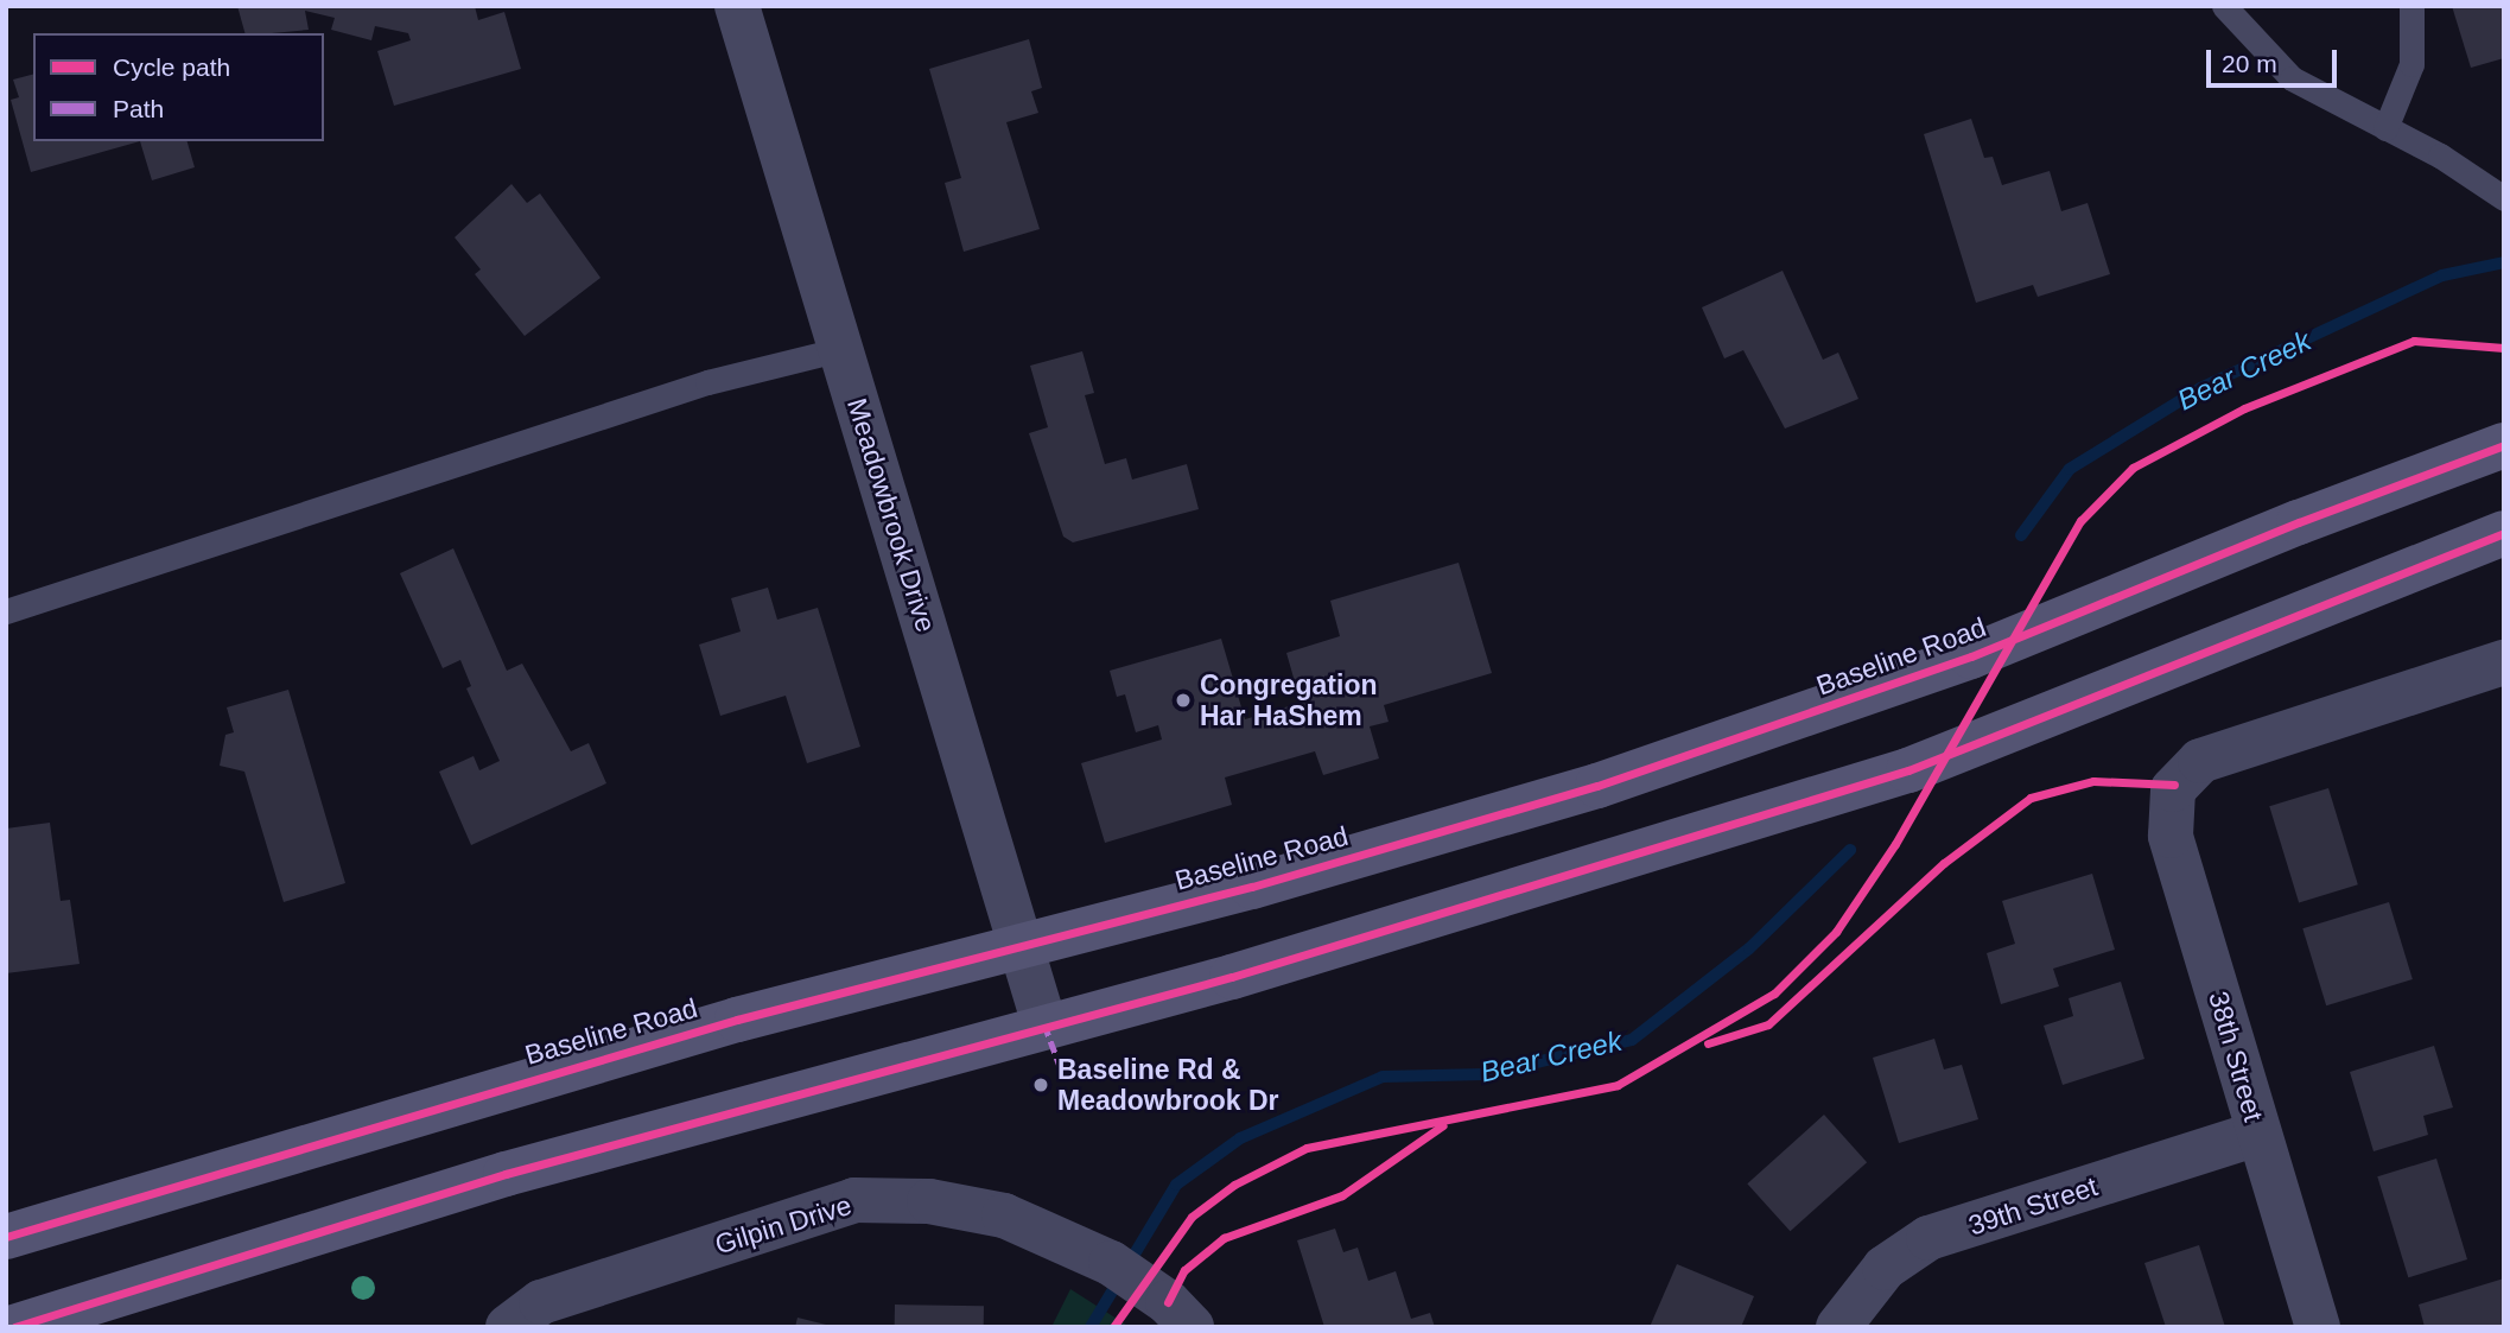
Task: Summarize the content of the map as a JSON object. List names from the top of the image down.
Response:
{
  "streets": {
    "main road": ["Baseline Road"],
    "street": [
      "Meadowbrook Drive",
      "38th Street",
      "39th Street",
      "Gilpin Drive"
    ]
  },
  "crossings": [
    ["Meadowbrook Drive", "Baseline Road"],
    ["38th Street", "39th Street"]
  ],
  "water": ["Bear Creek"],
  "places": ["Congregation Har HaShem", "Baseline Rd & Meadowbrook Dr"],
  "legend": ["Cycle path", "Path"],
  "scale_bar": "20 m"
}
